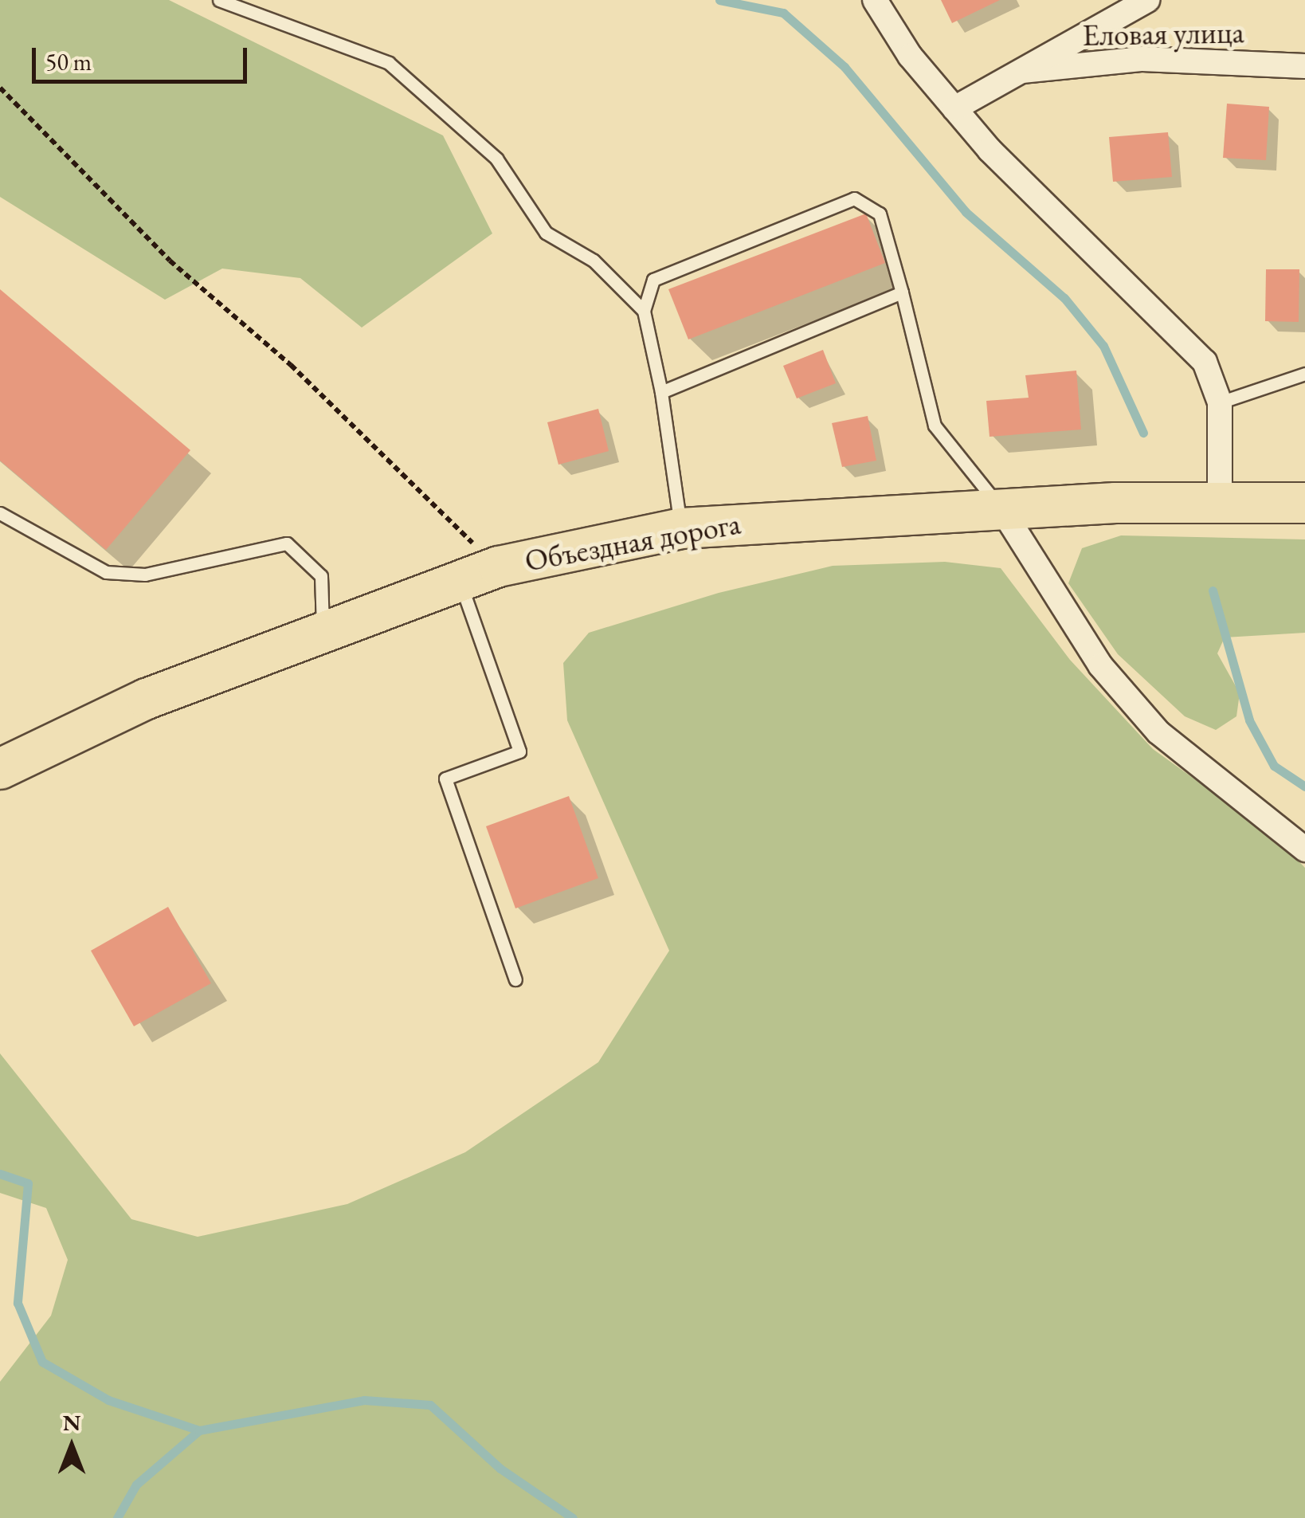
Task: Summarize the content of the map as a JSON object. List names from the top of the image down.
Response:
{
  "streets": {
    "main road": ["Объездная дорога"],
    "street": ["Еловая улица"]
  },
  "scale_bar": "50 m",
  "north": "top"
}
